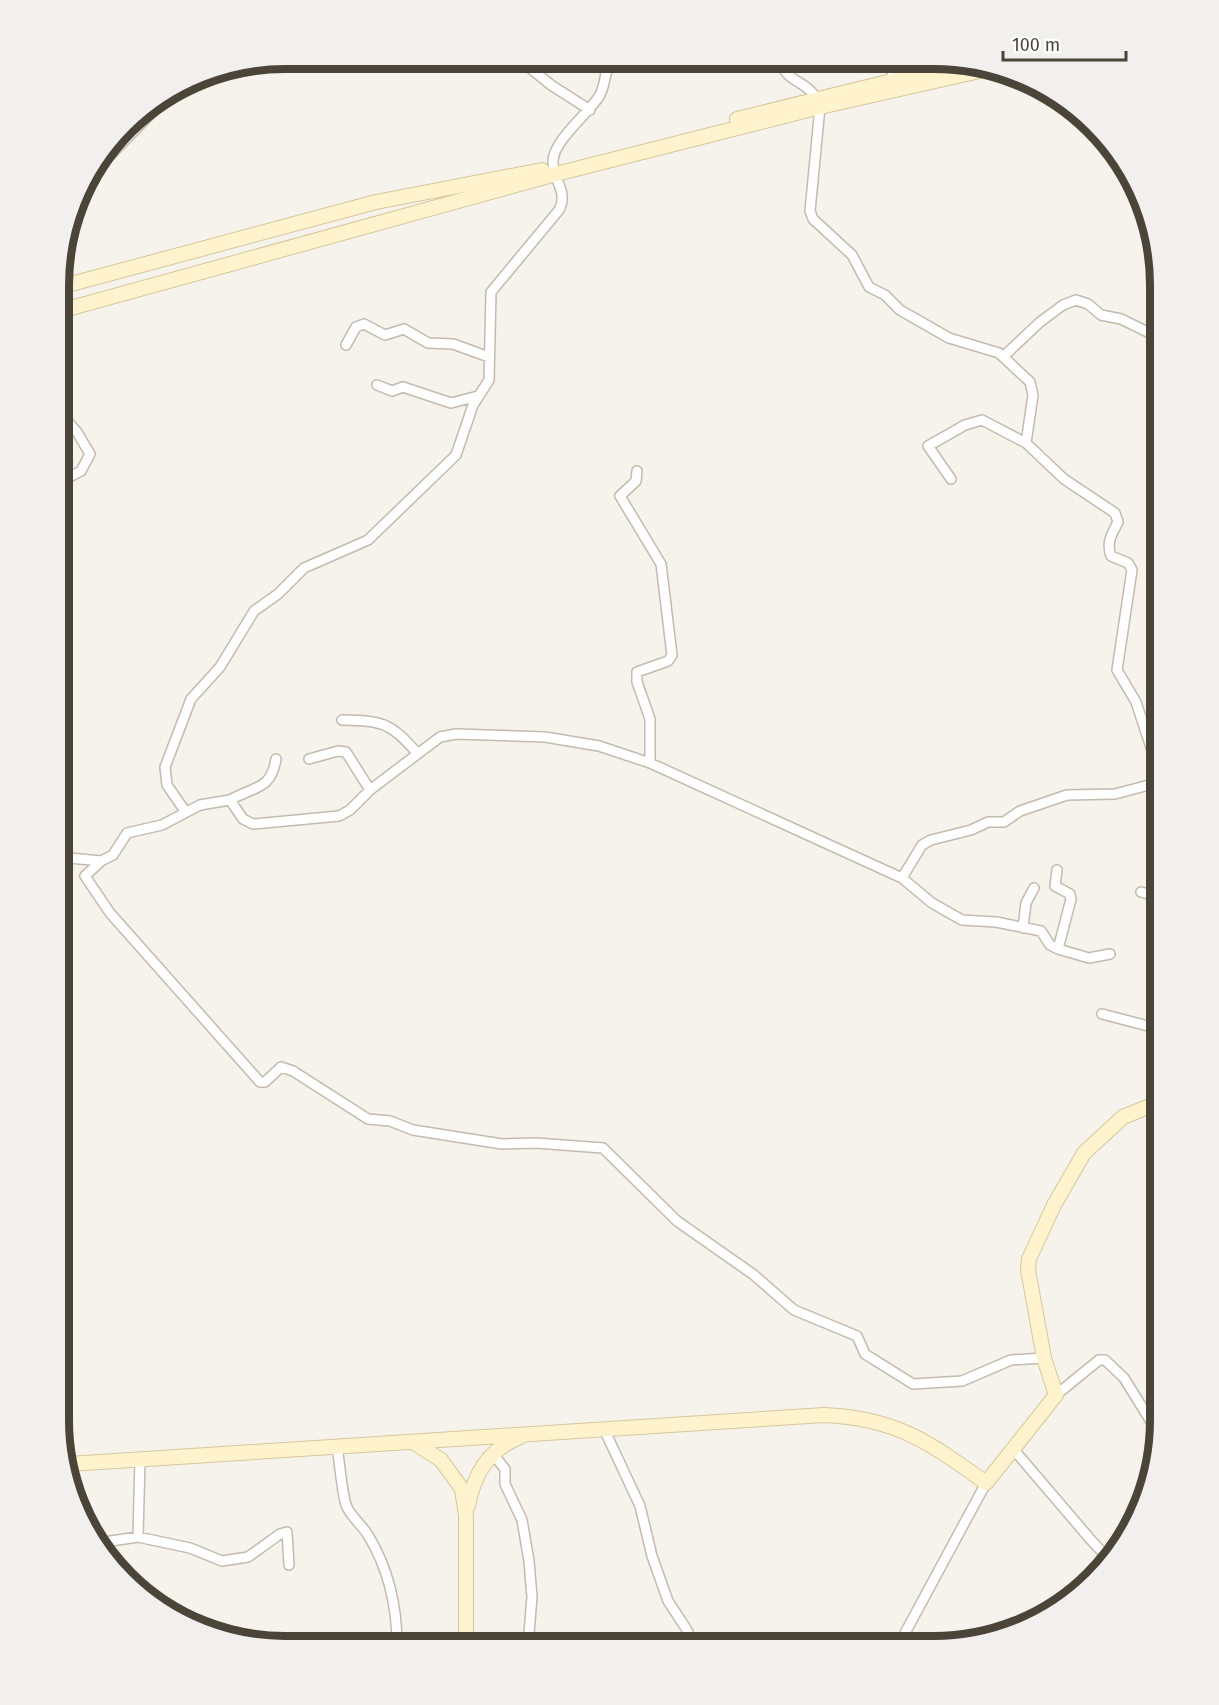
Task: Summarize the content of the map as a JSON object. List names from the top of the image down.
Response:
{
  "scale_bar": "100 m"
}
